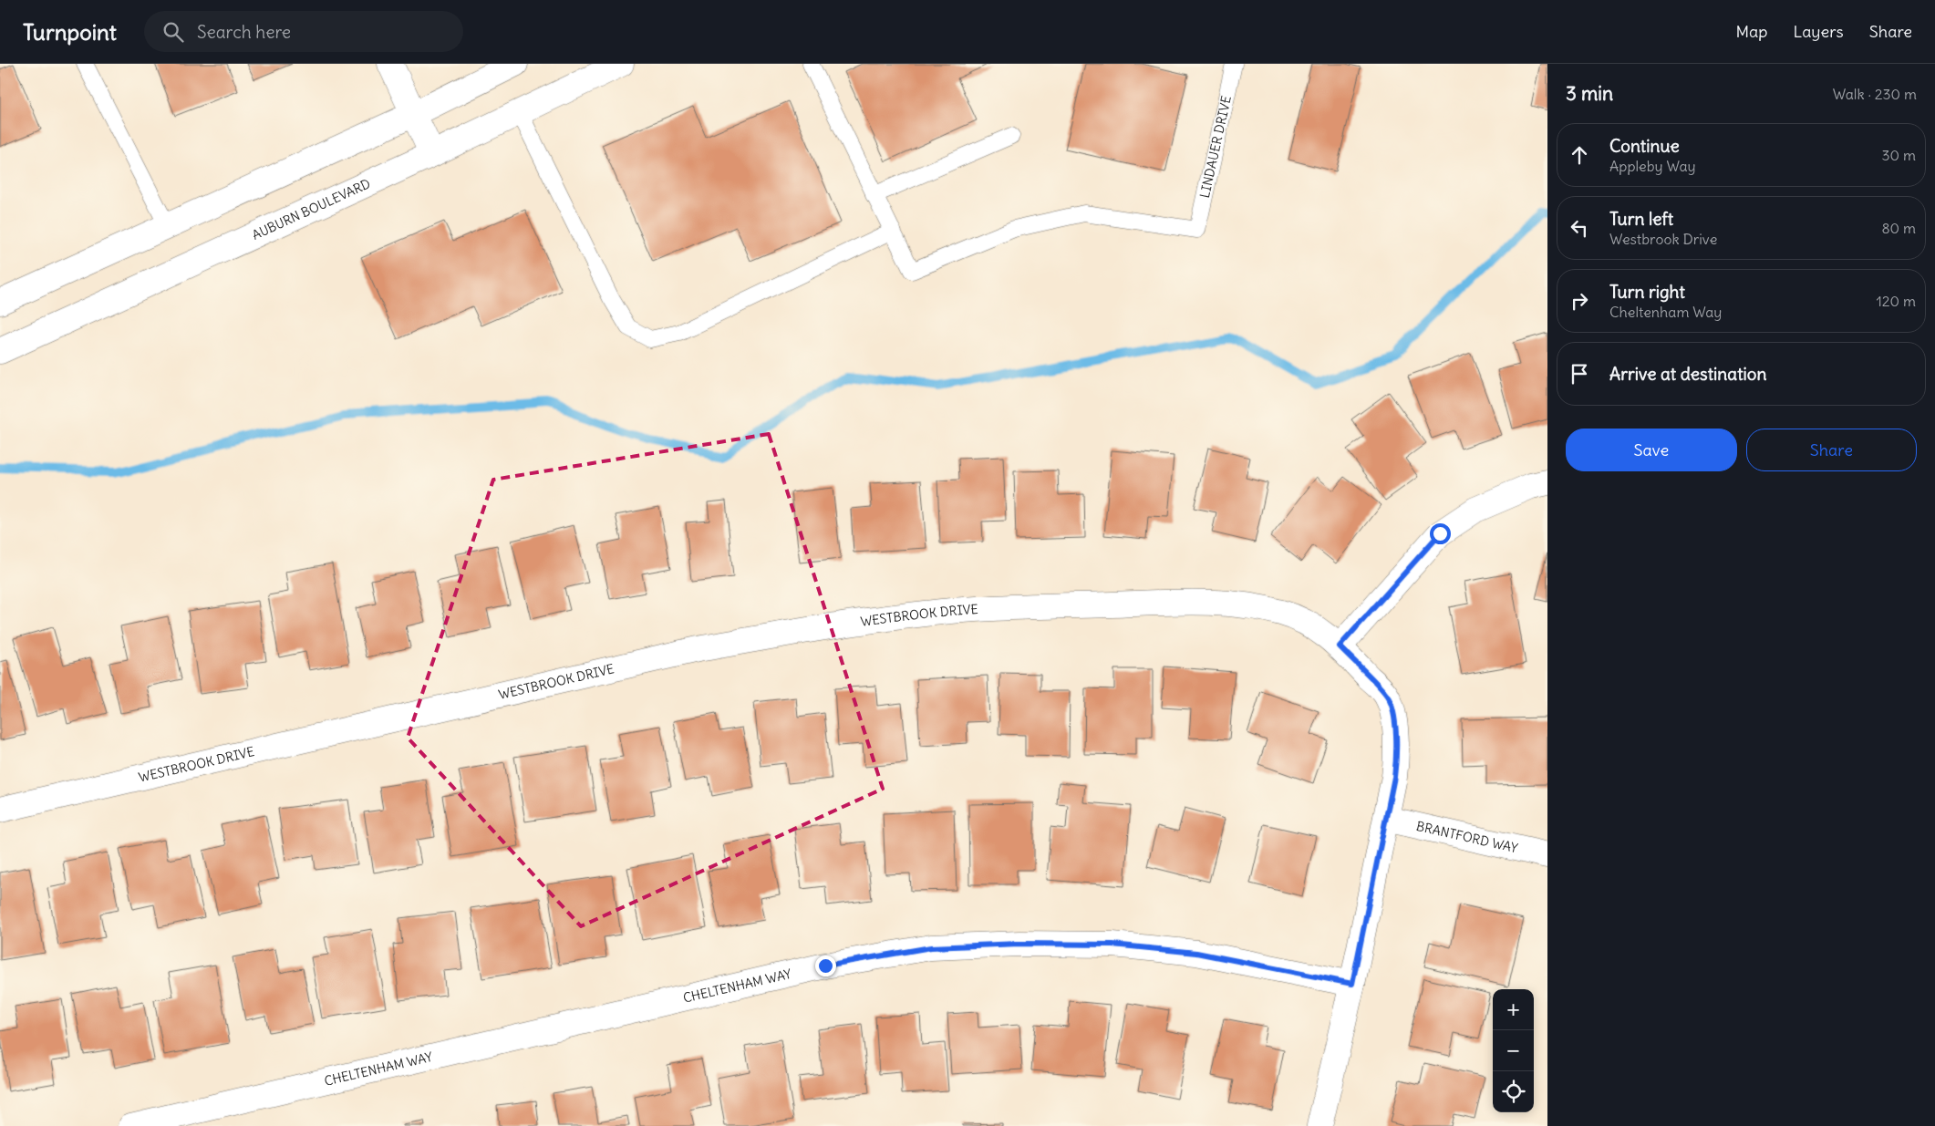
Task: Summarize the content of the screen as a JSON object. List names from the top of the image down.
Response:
{
  "streets": {
    "street": [
      "AUBURN BOULEVARD",
      "WESTBROOK DRIVE",
      "BRANTFORD WAY",
      "CHELTENHAM WAY"
    ],
    "lane": ["LINDAUER DRIVE"]
  },
  "crossings": [
    ["WESTBROOK DRIVE", "BRANTFORD WAY"],
    ["WESTBROOK DRIVE", "CHELTENHAM WAY"]
  ],
  "page": {
    "header": "Turnpoint",
    "search": "Search here",
    "nav": ["Map", "Layers", "Share"],
    "heading": ["3 min", "Walk · 230 m"],
    "list": [
      ["Continue", "Appleby Way", "30 m"],
      ["Turn left", "Westbrook Drive", "80 m"],
      ["Turn right", "Cheltenham Way", "120 m"],
      "Arrive at destination"
    ],
    "buttons": ["Save", "Share"],
    "map_buttons": ["+", "−"]
  }
}
